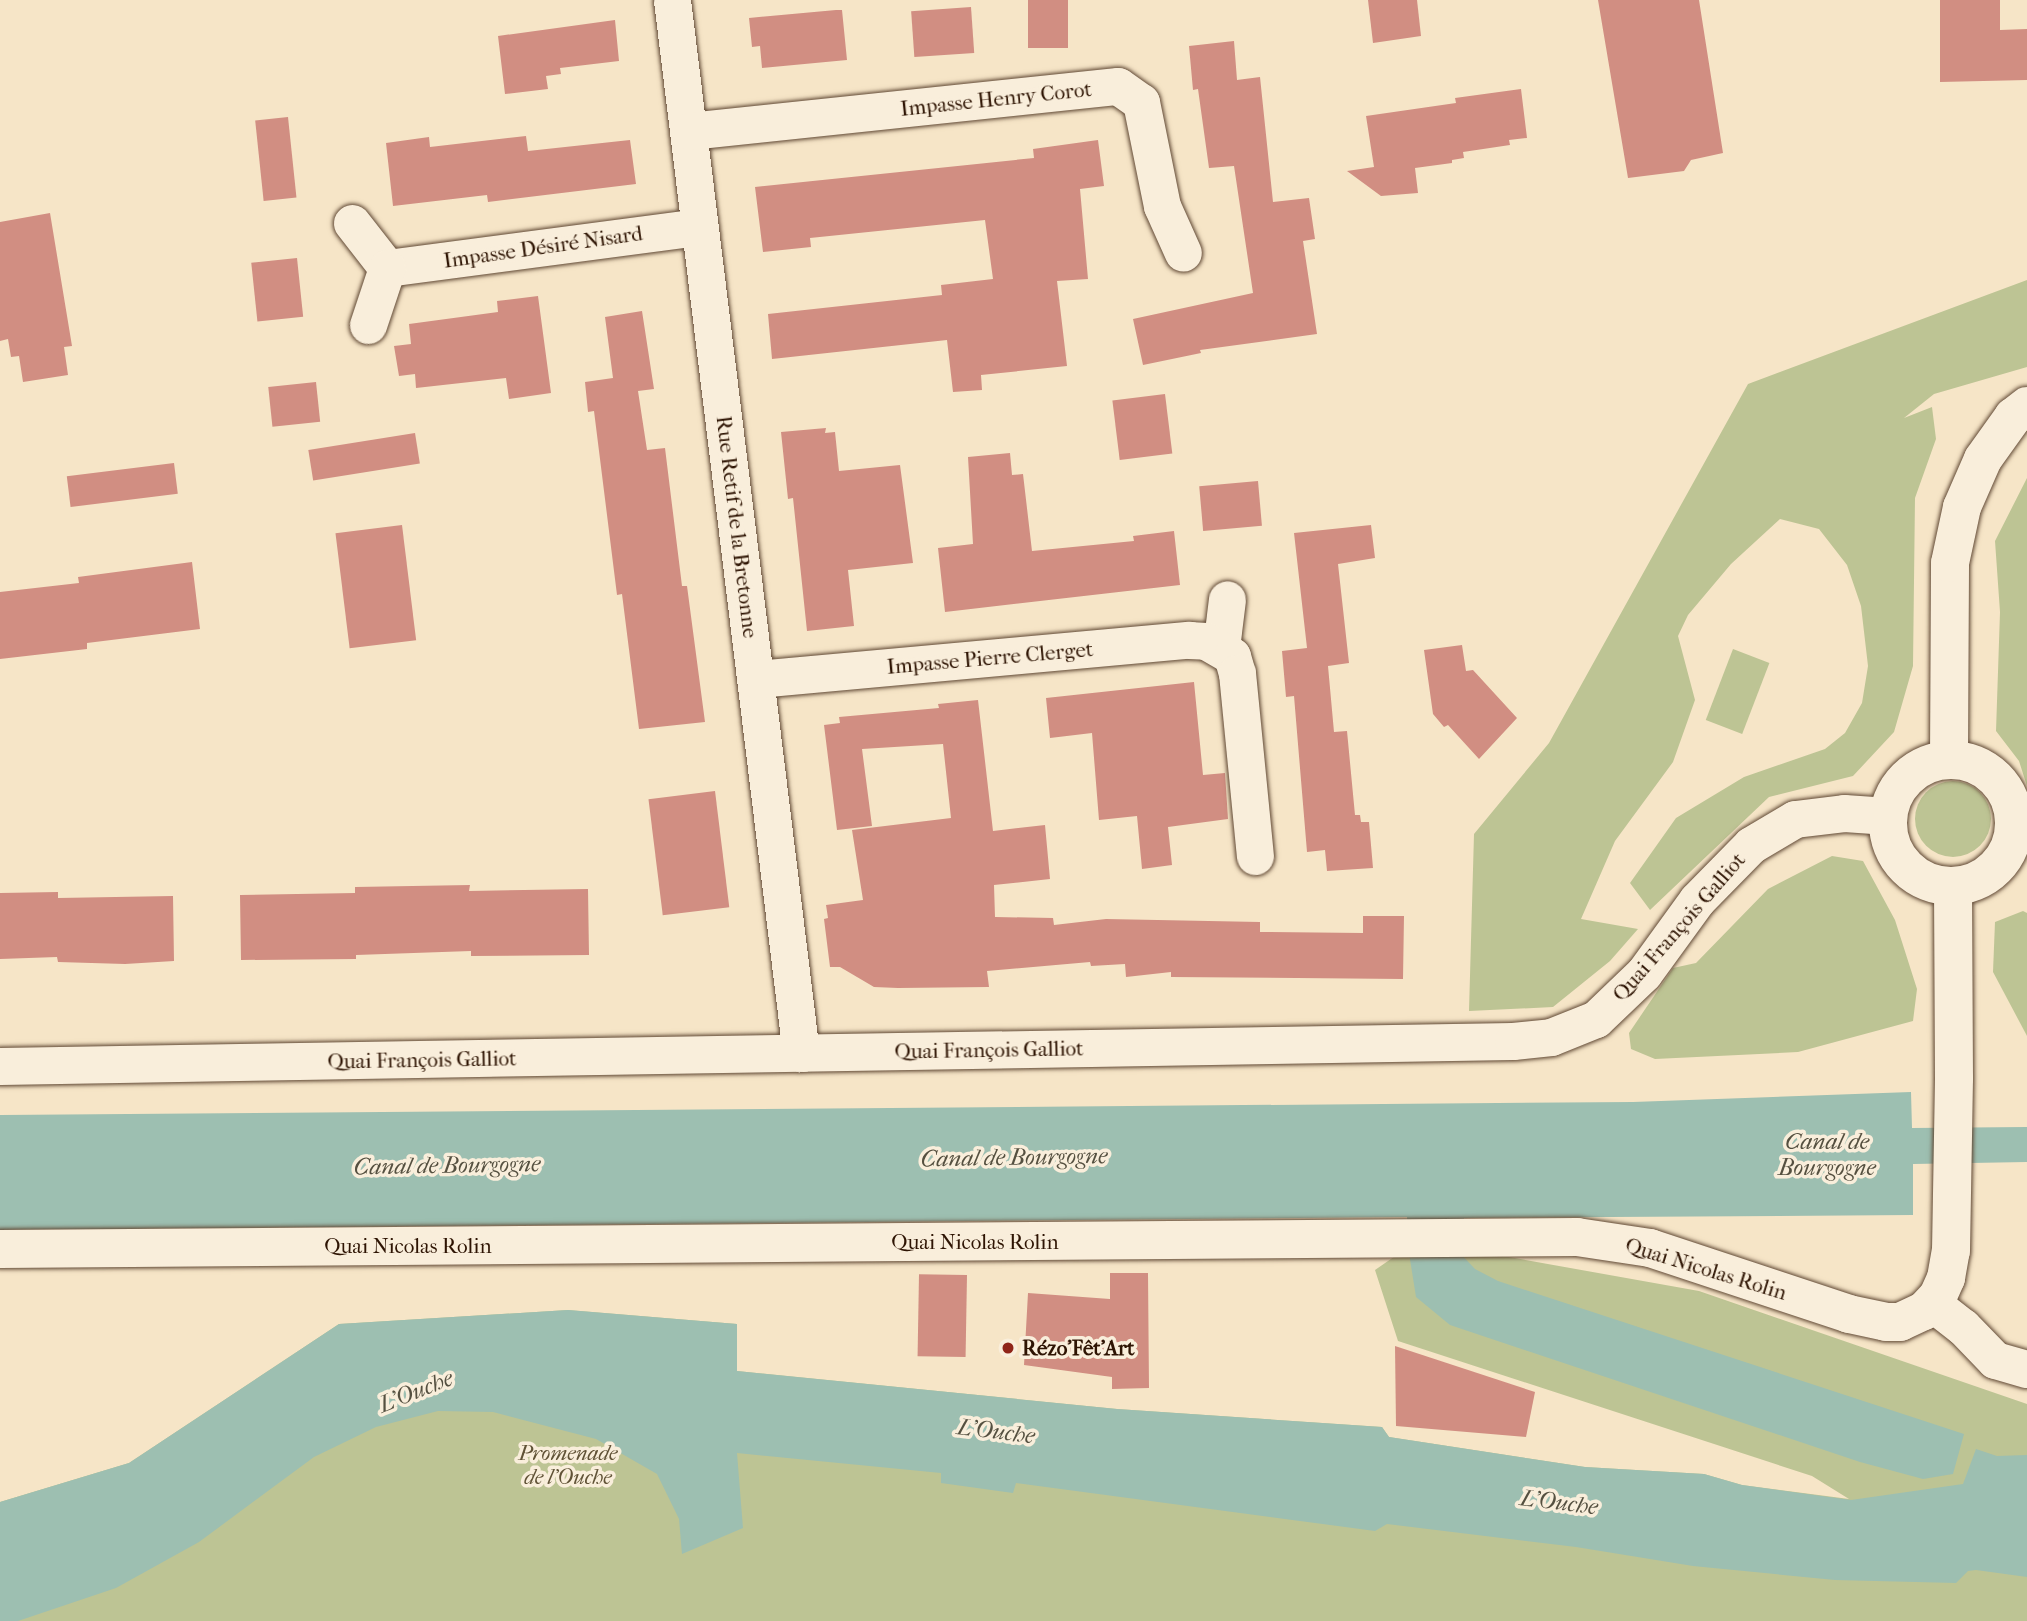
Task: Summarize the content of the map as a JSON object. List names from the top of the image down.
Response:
{
  "streets": {
    "street": [
      "Impasse Henry Corot",
      "Impasse Désiré Nisard",
      "Rue Retif de la Bretonne",
      "Impasse Pierre Clerget",
      "Quai François Galliot",
      "Quai Nicolas Rolin"
    ]
  },
  "crossings": [
    ["Impasse Henry Corot", "Rue Retif de la Bretonne"],
    ["Impasse Désiré Nisard", "Rue Retif de la Bretonne"],
    ["Rue Retif de la Bretonne", "Impasse Pierre Clerget"],
    ["Rue Retif de la Bretonne", "Quai François Galliot"]
  ],
  "water": ["Canal de Bourgogne", "L'Ouche"],
  "parks": ["Promenade de l'Ouche"],
  "places": ["Rézo'Fêt'Art"]
}
